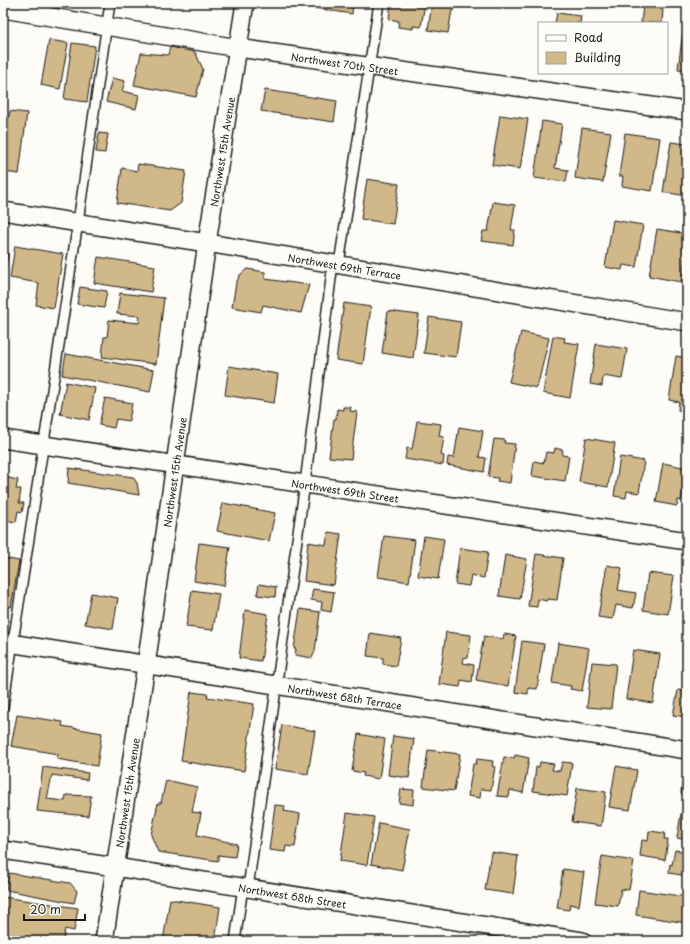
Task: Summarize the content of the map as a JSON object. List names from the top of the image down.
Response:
{
  "streets": {
    "street": [
      "Northwest 70th Street",
      "Northwest 15th Avenue",
      "Northwest 69th Terrace",
      "Northwest 69th Street",
      "Northwest 68th Terrace",
      "Northwest 68th Street"
    ]
  },
  "crossings": [
    ["Northwest 70th Street", "Northwest 15th Avenue"],
    ["Northwest 15th Avenue", "Northwest 69th Terrace"],
    ["Northwest 15th Avenue", "Northwest 69th Street"],
    ["Northwest 15th Avenue", "Northwest 68th Terrace"],
    ["Northwest 15th Avenue", "Northwest 68th Street"]
  ],
  "legend": ["Road", "Building"],
  "scale_bar": "20 m"
}
